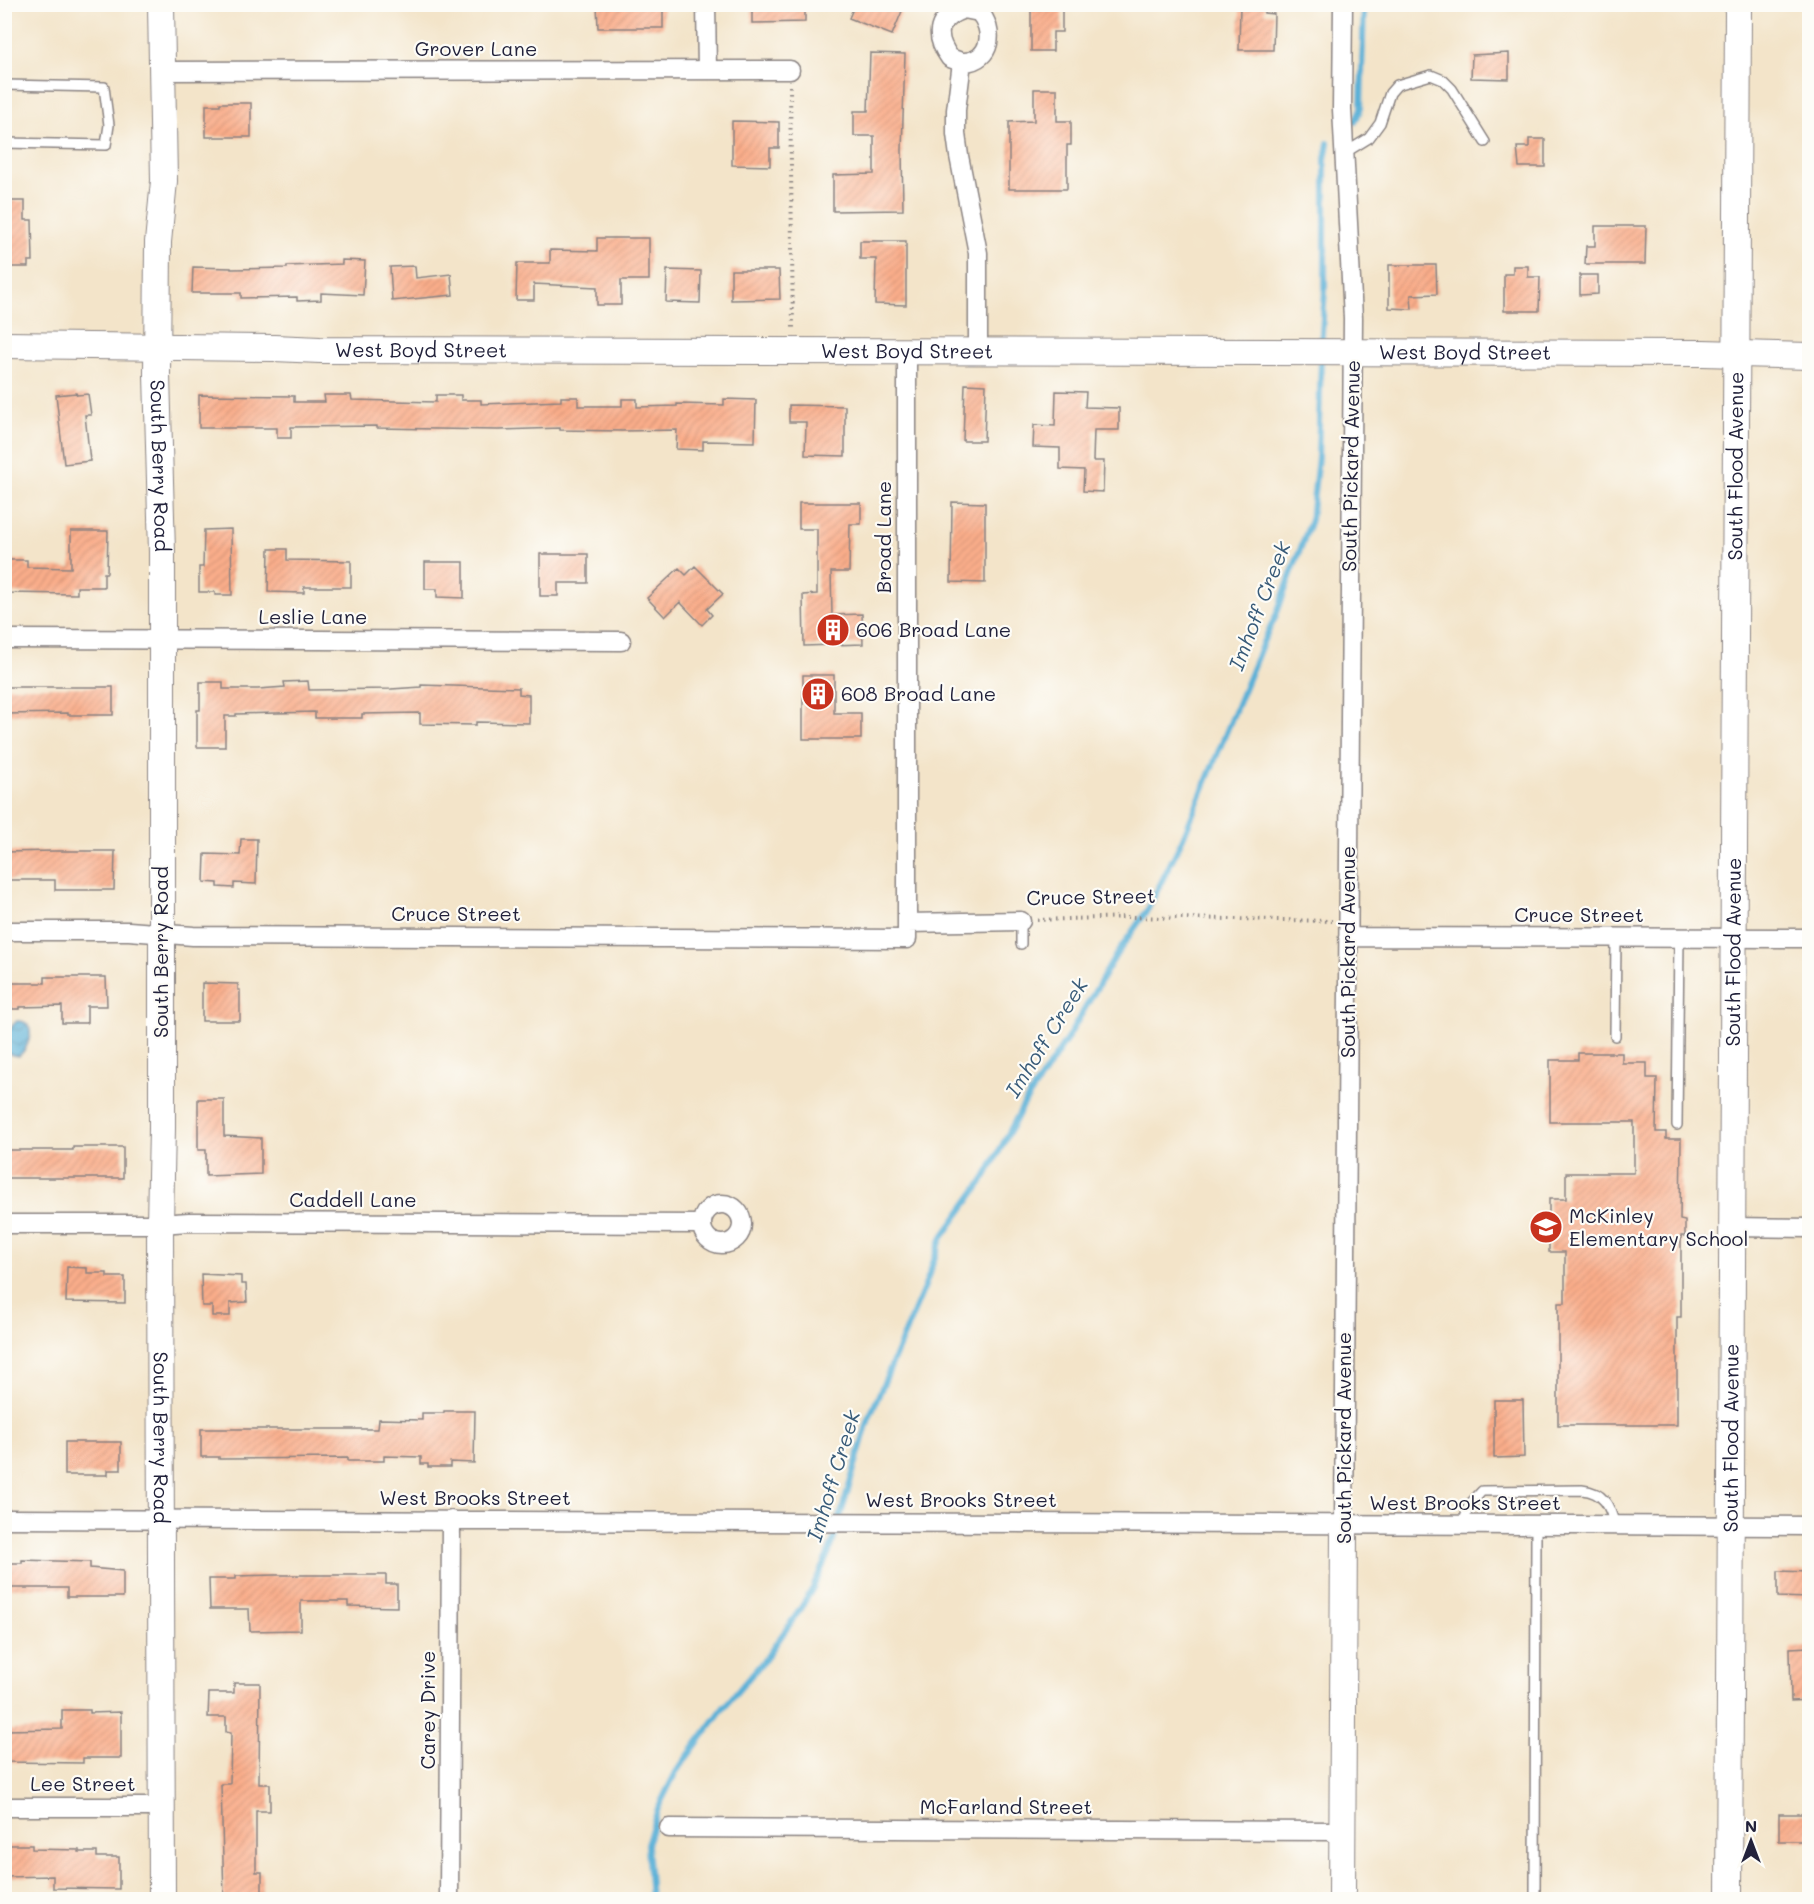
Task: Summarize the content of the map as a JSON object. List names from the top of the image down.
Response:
{
  "streets": {
    "street": [
      "Grover Lane",
      "West Boyd Street",
      "South Berry Road",
      "South Pickard Avenue",
      "South Flood Avenue",
      "Broad Lane",
      "Leslie Lane",
      "Cruce Street",
      "Caddell Lane",
      "West Brooks Street",
      "Carey Drive",
      "Lee Street",
      "McFarland Street"
    ]
  },
  "crossings": [
    ["Grover Lane", "South Berry Road"],
    ["West Boyd Street", "South Berry Road"],
    ["West Boyd Street", "South Pickard Avenue"],
    ["West Boyd Street", "South Flood Avenue"],
    ["West Boyd Street", "Broad Lane"],
    ["South Berry Road", "Leslie Lane"],
    ["South Berry Road", "Cruce Street"],
    ["South Berry Road", "Caddell Lane"],
    ["South Berry Road", "West Brooks Street"],
    ["South Berry Road", "Lee Street"],
    ["South Pickard Avenue", "Cruce Street"],
    ["South Pickard Avenue", "West Brooks Street"],
    ["South Pickard Avenue", "McFarland Street"],
    ["South Flood Avenue", "Cruce Street"],
    ["South Flood Avenue", "West Brooks Street"],
    ["Broad Lane", "Cruce Street"],
    ["West Brooks Street", "Carey Drive"]
  ],
  "water": ["Imhoff Creek"],
  "places": {
    "building": ["606 Broad Lane", "608 Broad Lane"],
    "school or university": ["McKinley Elementary School"]
  },
  "north": "top"
}
